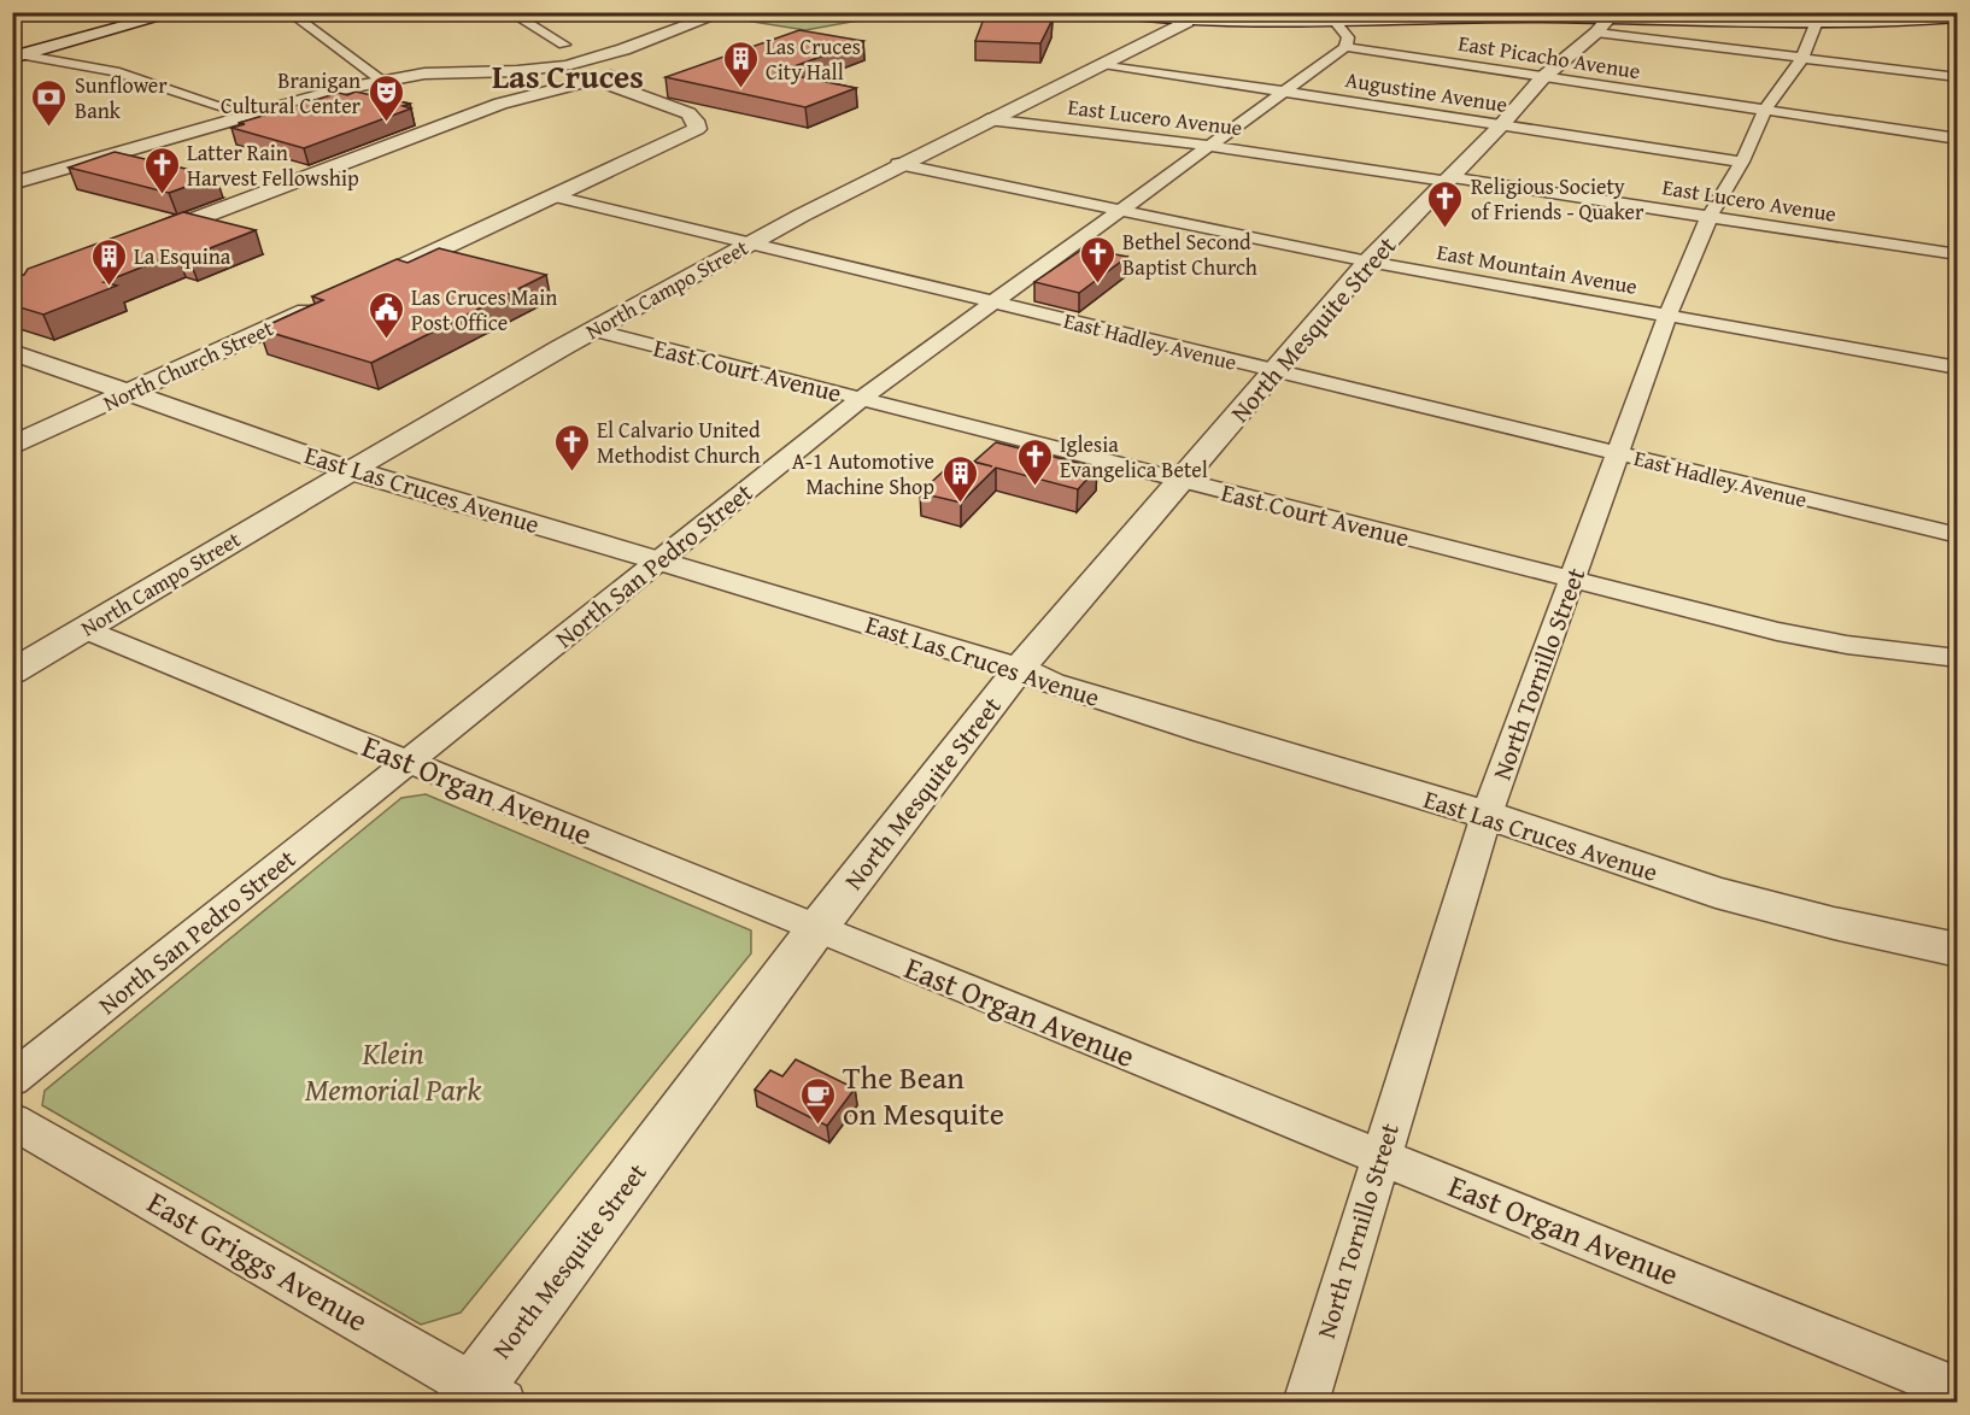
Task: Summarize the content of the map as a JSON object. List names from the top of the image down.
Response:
{
  "streets": {
    "street": [
      "East Picacho Avenue",
      "Augustine Avenue",
      "East Lucero Avenue",
      "East Mountain Avenue",
      "North Campo Street",
      "North Mesquite Street",
      "East Hadley Avenue",
      "North Church Street",
      "East Court Avenue",
      "East Las Cruces Avenue",
      "North San Pedro Street",
      "North Tornillo Street",
      "East Organ Avenue",
      "East Griggs Avenue"
    ]
  },
  "crossings": [
    ["East Picacho Avenue", "North Mesquite Street"],
    ["East Picacho Avenue", "North San Pedro Street"],
    ["East Picacho Avenue", "North Tornillo Street"],
    ["Augustine Avenue", "North Campo Street"],
    ["Augustine Avenue", "North Mesquite Street"],
    ["Augustine Avenue", "North San Pedro Street"],
    ["Augustine Avenue", "North Tornillo Street"],
    ["East Lucero Avenue", "North Campo Street"],
    ["East Lucero Avenue", "North Mesquite Street"],
    ["East Lucero Avenue", "North San Pedro Street"],
    ["East Lucero Avenue", "North Tornillo Street"],
    ["East Mountain Avenue", "North Campo Street"],
    ["East Mountain Avenue", "North Mesquite Street"],
    ["East Mountain Avenue", "North San Pedro Street"],
    ["East Mountain Avenue", "North Tornillo Street"],
    ["North Campo Street", "East Hadley Avenue"],
    ["North Campo Street", "East Court Avenue"],
    ["North Campo Street", "East Las Cruces Avenue"],
    ["North Campo Street", "East Organ Avenue"],
    ["North Mesquite Street", "East Hadley Avenue"],
    ["North Mesquite Street", "East Court Avenue"],
    ["North Mesquite Street", "East Las Cruces Avenue"],
    ["North Mesquite Street", "East Organ Avenue"],
    ["North Mesquite Street", "East Griggs Avenue"],
    ["East Hadley Avenue", "North San Pedro Street"],
    ["East Hadley Avenue", "North Tornillo Street"],
    ["North Church Street", "East Las Cruces Avenue"],
    ["East Court Avenue", "North San Pedro Street"],
    ["East Court Avenue", "North Tornillo Street"],
    ["East Las Cruces Avenue", "North San Pedro Street"],
    ["East Las Cruces Avenue", "North Tornillo Street"],
    ["North San Pedro Street", "East Organ Avenue"],
    ["North Tornillo Street", "East Organ Avenue"]
  ],
  "districts": ["Las Cruces"],
  "parks": ["Klein Memorial Park"],
  "places": {
    "building": ["Las Cruces City Hall", "La Esquina", "A-1 Automotive Machine Shop"],
    "theatre": ["Branigan Cultural Center"],
    "bank": ["Sunflower Bank"],
    "church": [
      "Latter Rain Harvest Fellowship",
      "Religious Society of Friends - Quaker",
      "Bethel Second Baptist Church",
      "El Calvario United Methodist Church",
      "Iglesia Evangelica Betel"
    ],
    "public building": ["Las Cruces Main Post Office"],
    "cafe": ["The Bean on Mesquite"]
  }
}
